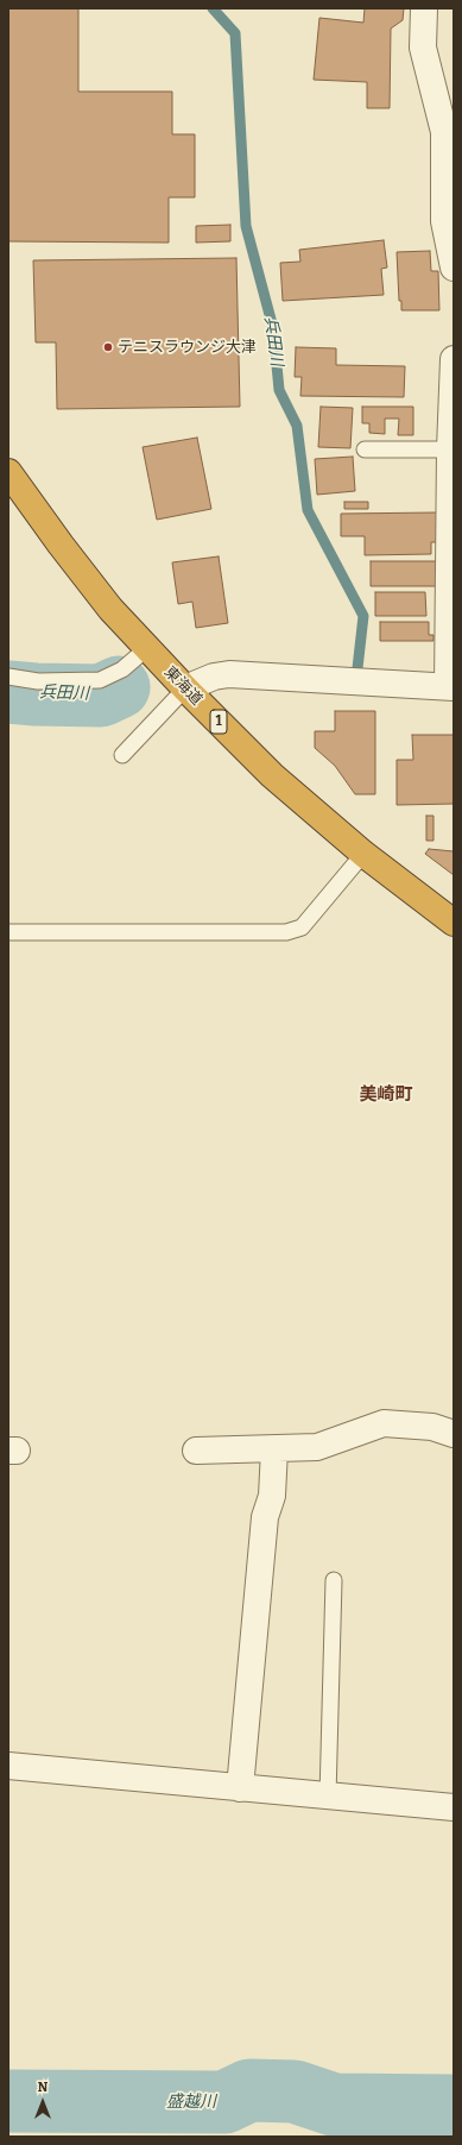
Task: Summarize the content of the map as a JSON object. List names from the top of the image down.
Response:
{
  "streets": {
    "highway": ["東海道", "1"]
  },
  "districts": ["美崎町"],
  "water": ["兵田川", "盛越川"],
  "places": ["テニスラウンジ大津"],
  "north": "top"
}
